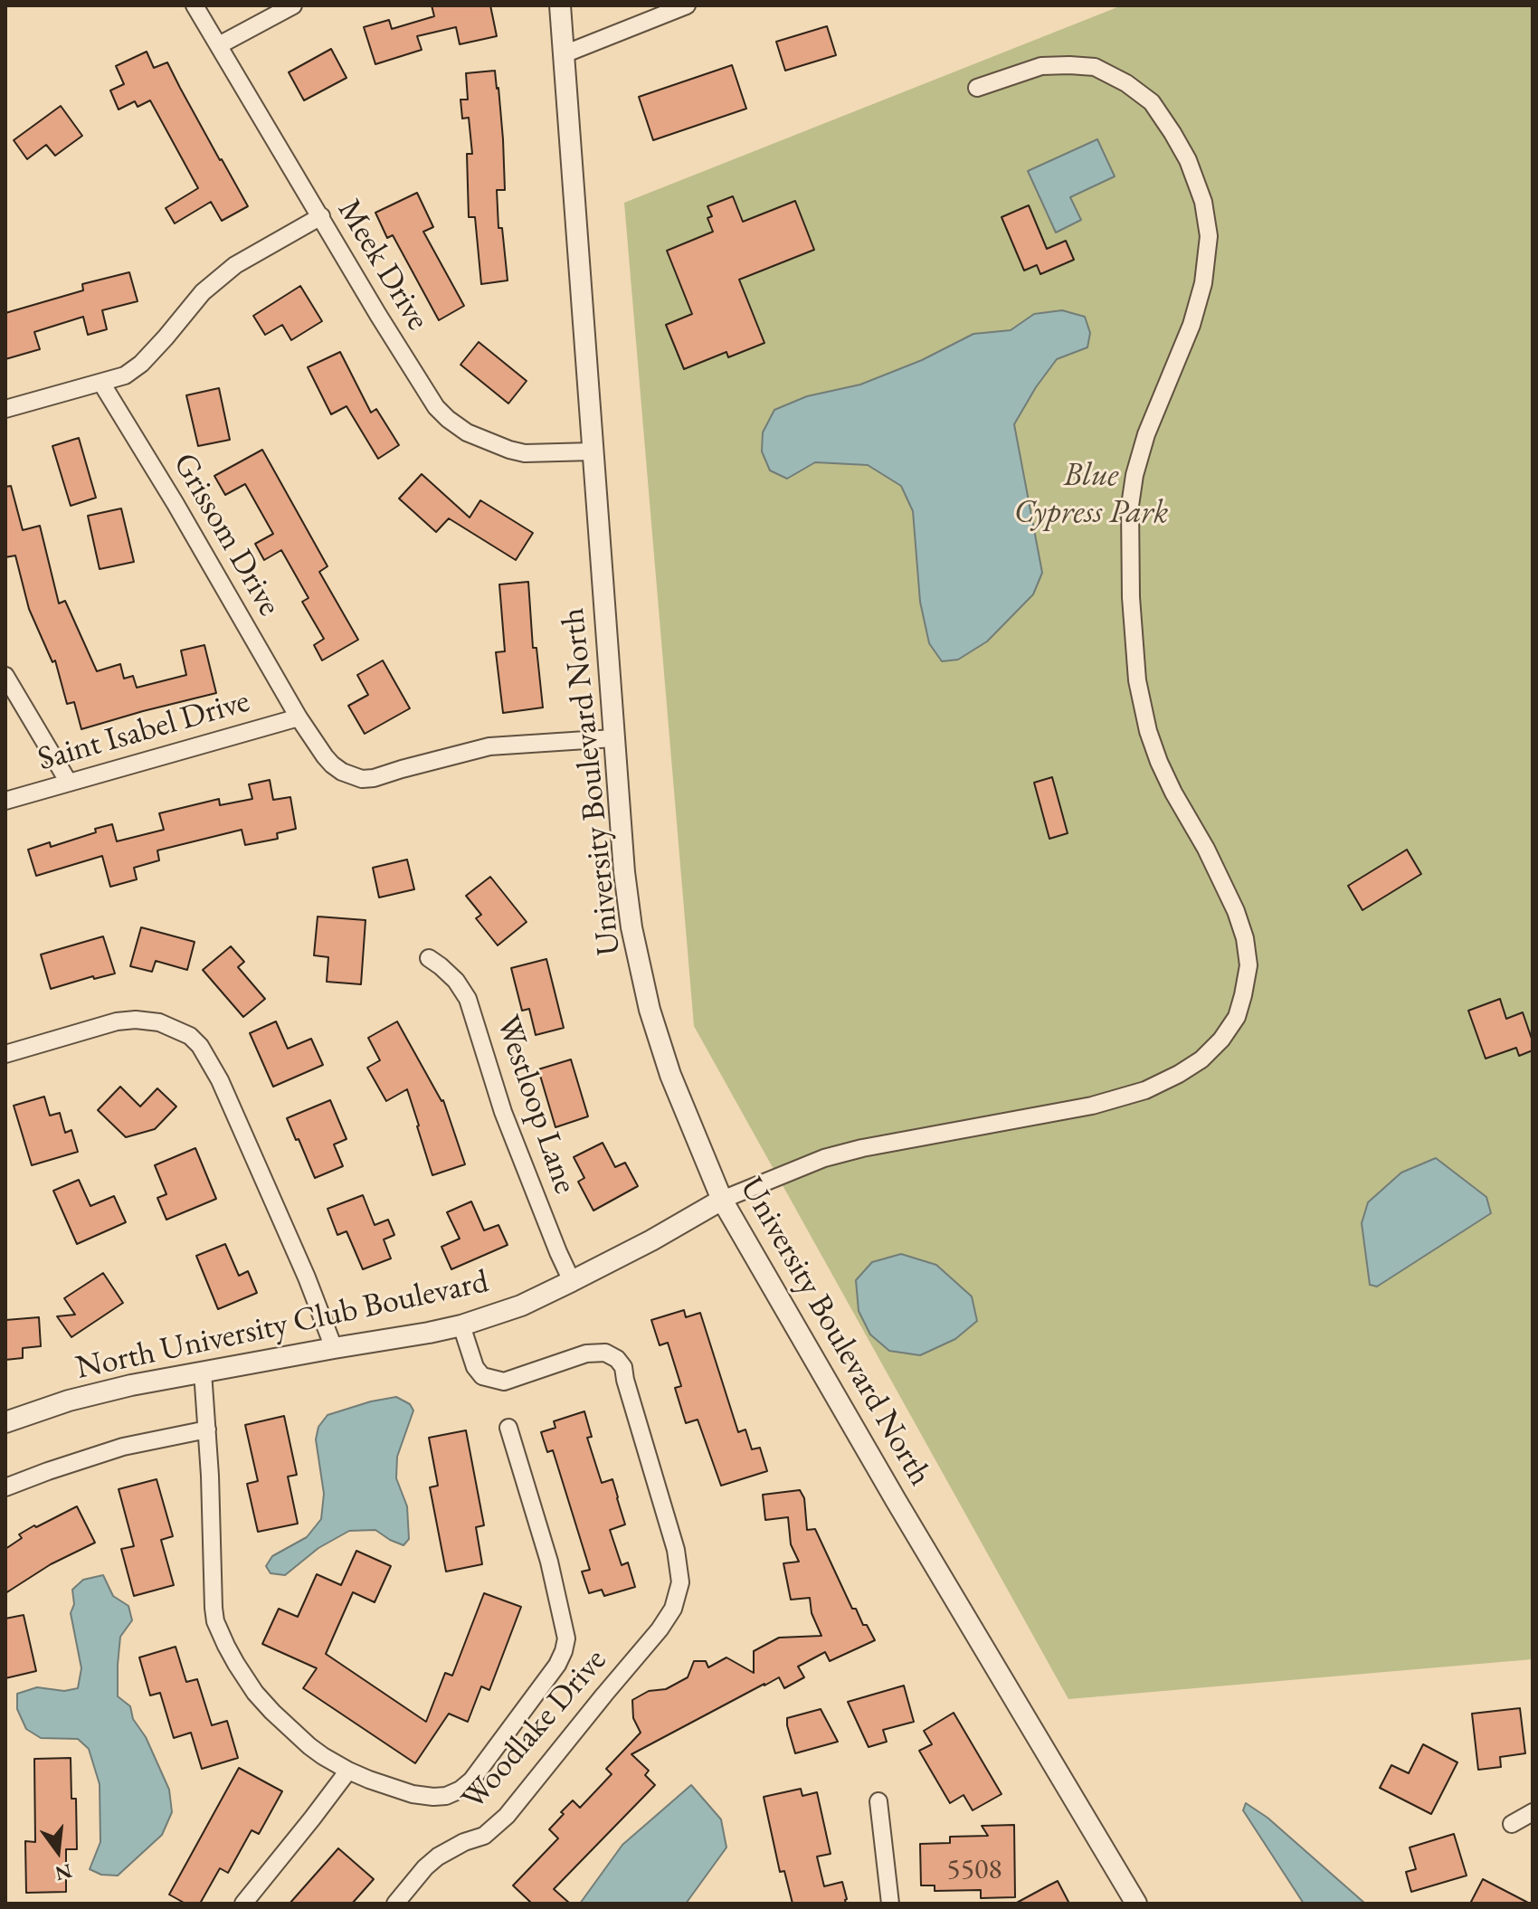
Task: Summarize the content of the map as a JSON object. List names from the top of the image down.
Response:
{
  "streets": {
    "street": [
      "Meek Drive",
      "Grissom Drive",
      "Saint Isabel Drive",
      "University Boulevard North",
      "Westloop Lane",
      "North University Club Boulevard",
      "Woodlake Drive"
    ]
  },
  "crossings": [
    ["Meek Drive", "University Boulevard North"],
    ["Grissom Drive", "Saint Isabel Drive"],
    ["Grissom Drive", "University Boulevard North"],
    ["University Boulevard North", "North University Club Boulevard"],
    ["Westloop Lane", "North University Club Boulevard"],
    ["North University Club Boulevard", "Woodlake Drive"]
  ],
  "parks": ["Blue Cypress Park"],
  "house_numbers": ["5508"],
  "north": "bottom"
}
